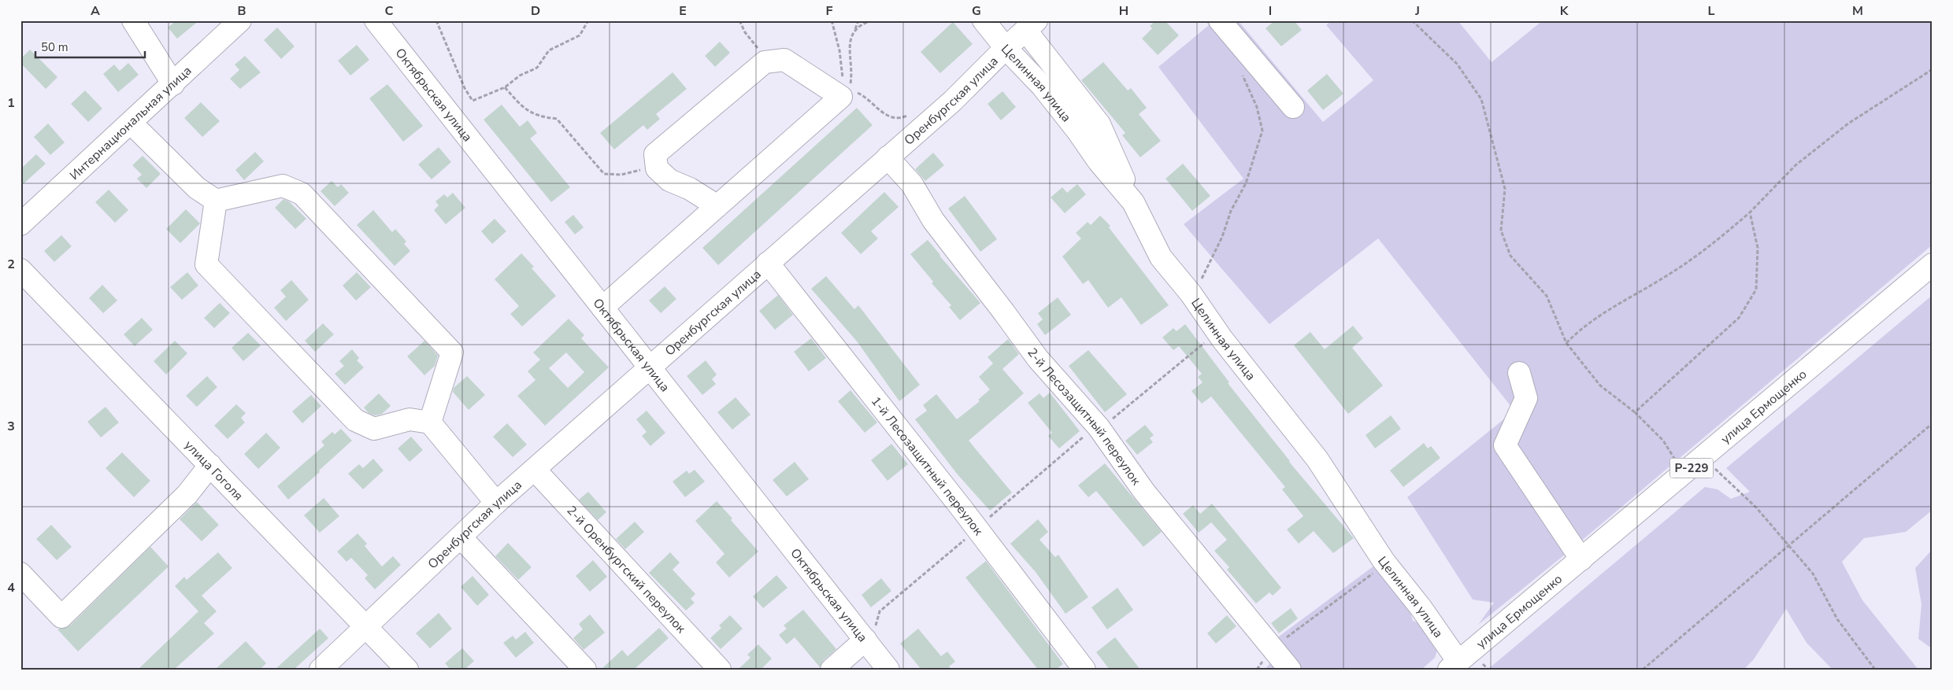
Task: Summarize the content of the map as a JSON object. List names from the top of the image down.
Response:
{
  "streets": {
    "main road": [
      "Целинная улица",
      "Октябрьская улица",
      "Оренбургская улица",
      "Интернациональная улица",
      "улица Ермощенко",
      "2-й Лесозащитный переулок",
      "1-й Лесозащитный переулок",
      "Р-229",
      "улица Гоголя",
      "2-й Оренбургский переулок"
    ]
  },
  "crossings": [
    ["Целинная улица", "Оренбургская улица"],
    ["Целинная улица", "улица Ермощенко"],
    ["Октябрьская улица", "Оренбургская улица"],
    ["Оренбургская улица", "2-й Лесозащитный переулок"],
    ["Оренбургская улица", "1-й Лесозащитный переулок"],
    ["Оренбургская улица", "улица Гоголя"],
    ["Оренбургская улица", "2-й Оренбургский переулок"]
  ],
  "scale_bar": "50 m",
  "grid": {
    "columns": [
      "A",
      "B",
      "C",
      "D",
      "E",
      "F",
      "G",
      "H",
      "I",
      "J",
      "K",
      "L",
      "M"
    ],
    "rows": [
      "1",
      "2",
      "3",
      "4"
    ]
  }
}
